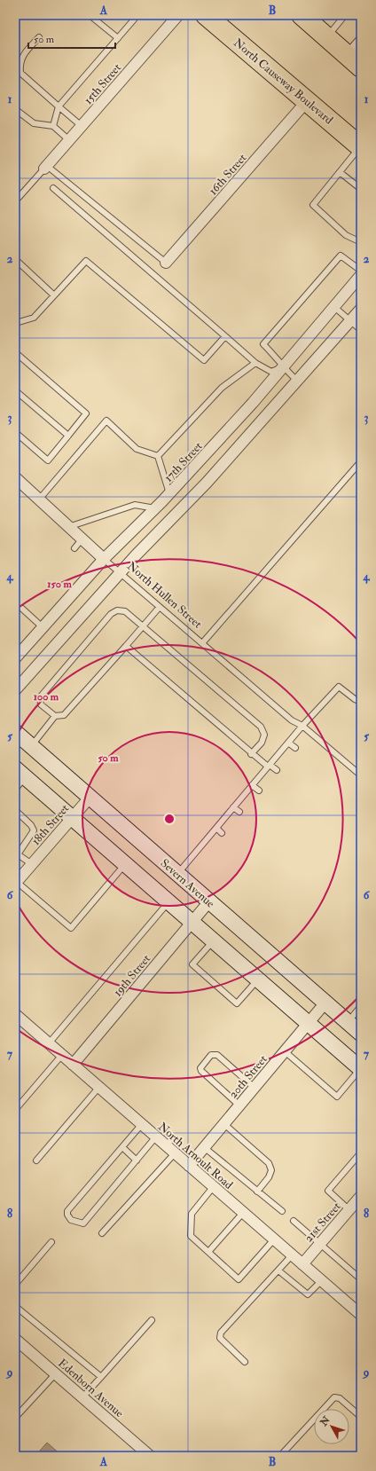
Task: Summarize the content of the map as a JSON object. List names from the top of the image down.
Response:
{
  "streets": {
    "highway": ["North Causeway Boulevard"],
    "street": [
      "15th Street",
      "16th Street",
      "17th Street",
      "North Hullen Street",
      "18th Street",
      "Severn Avenue",
      "19th Street",
      "20th Street",
      "North Arnoult Road",
      "21st Street",
      "Edenborn Avenue"
    ]
  },
  "crossings": [
    ["North Causeway Boulevard", "16th Street"],
    ["17th Street", "North Hullen Street"],
    ["18th Street", "Severn Avenue"],
    ["Severn Avenue", "19th Street"],
    ["Severn Avenue", "20th Street"],
    ["19th Street", "North Arnoult Road"],
    ["20th Street", "North Arnoult Road"],
    ["North Arnoult Road", "21st Street"]
  ],
  "scale_bar": "50 m",
  "north": "top left",
  "grid": {
    "columns": ["A", "B"],
    "rows": [
      "1",
      "2",
      "3",
      "4",
      "5",
      "6",
      "7",
      "8",
      "9"
    ]
  },
  "rings": ["150 m", "100 m", "50 m"]
}
